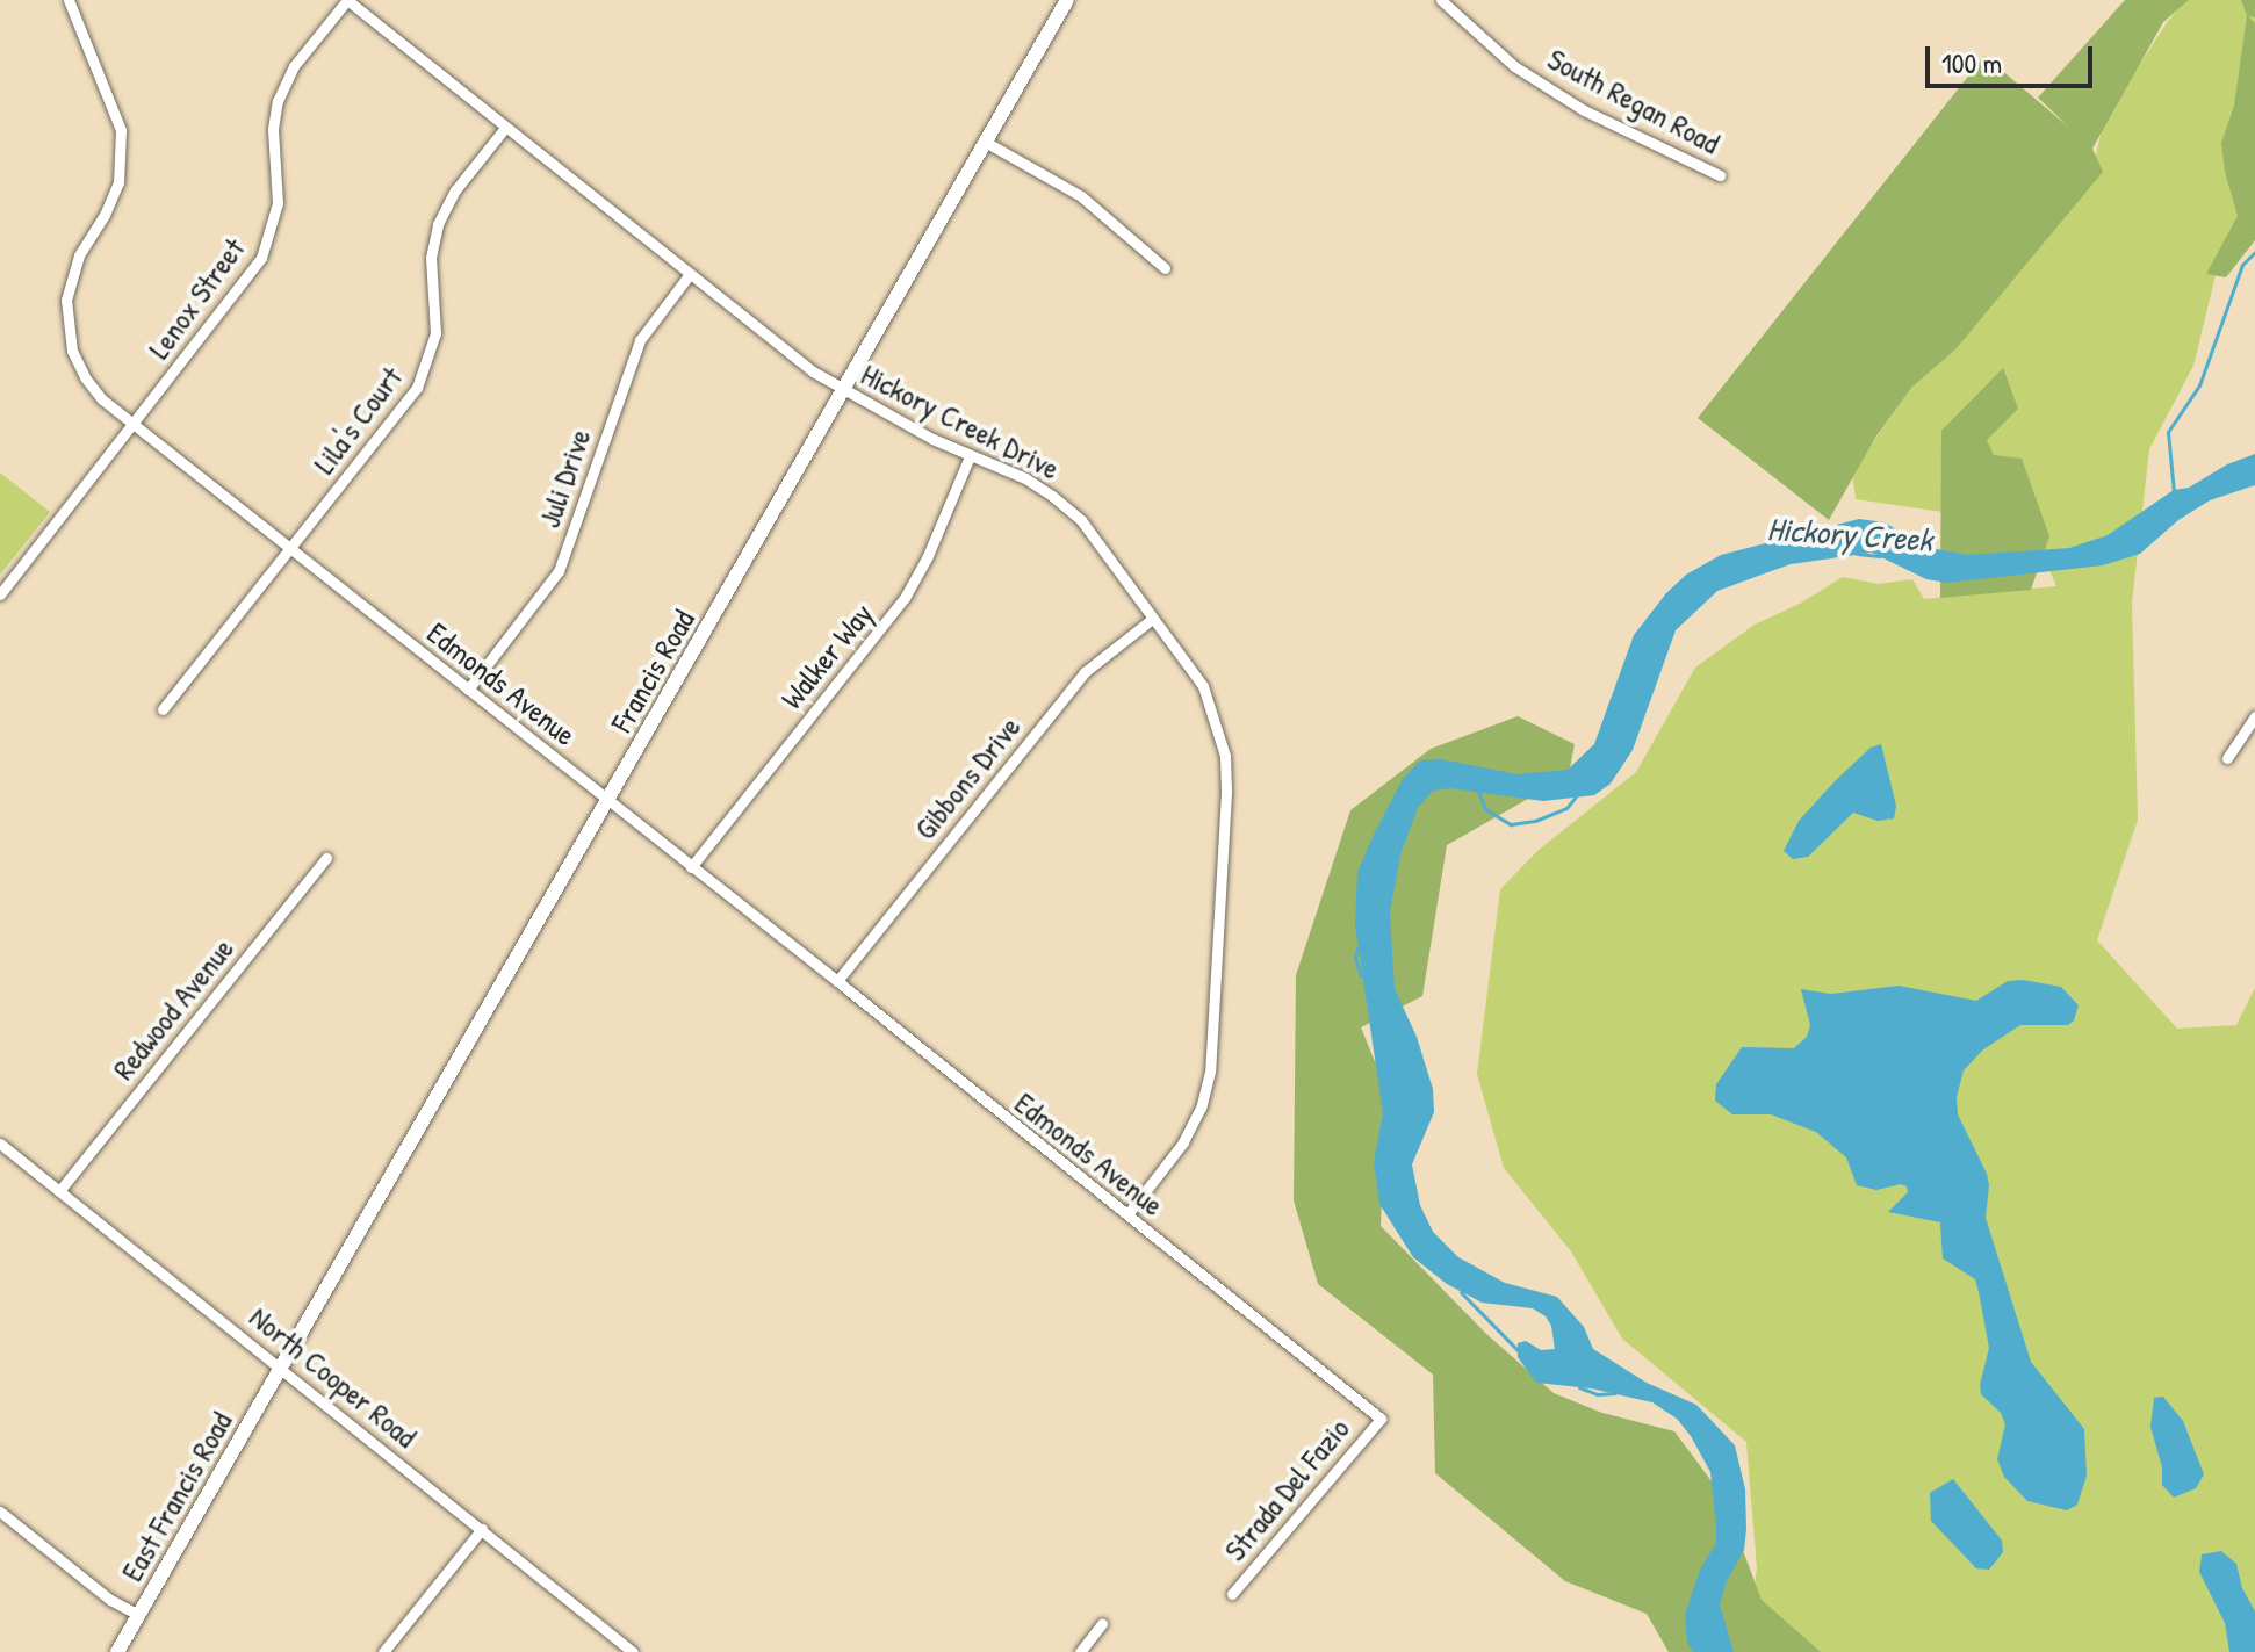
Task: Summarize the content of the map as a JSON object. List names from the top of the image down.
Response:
{
  "streets": {
    "street": [
      "South Regan Road",
      "Lenox Street",
      "Lila's Court",
      "Hickory Creek Drive",
      "Juli Drive",
      "Walker Way",
      "Francis Road",
      "Edmonds Avenue",
      "Gibbons Drive",
      "Redwood Avenue",
      "North Cooper Road",
      "Strada Del Fazio",
      "East Francis Road"
    ]
  },
  "crossings": [
    ["Lenox Street", "Hickory Creek Drive"],
    ["Lenox Street", "Edmonds Avenue"],
    ["Lila's Court", "Hickory Creek Drive"],
    ["Lila's Court", "Edmonds Avenue"],
    ["Hickory Creek Drive", "Juli Drive"],
    ["Hickory Creek Drive", "Walker Way"],
    ["Hickory Creek Drive", "Francis Road"],
    ["Hickory Creek Drive", "Edmonds Avenue"],
    ["Hickory Creek Drive", "Gibbons Drive"],
    ["Juli Drive", "Edmonds Avenue"],
    ["Walker Way", "Edmonds Avenue"],
    ["Francis Road", "Edmonds Avenue"],
    ["Francis Road", "North Cooper Road"],
    ["Francis Road", "East Francis Road"],
    ["Edmonds Avenue", "Gibbons Drive"],
    ["Edmonds Avenue", "Strada Del Fazio"],
    ["Redwood Avenue", "North Cooper Road"],
    ["North Cooper Road", "East Francis Road"]
  ],
  "water": ["Hickory Creek"],
  "scale_bar": "100 m"
}
